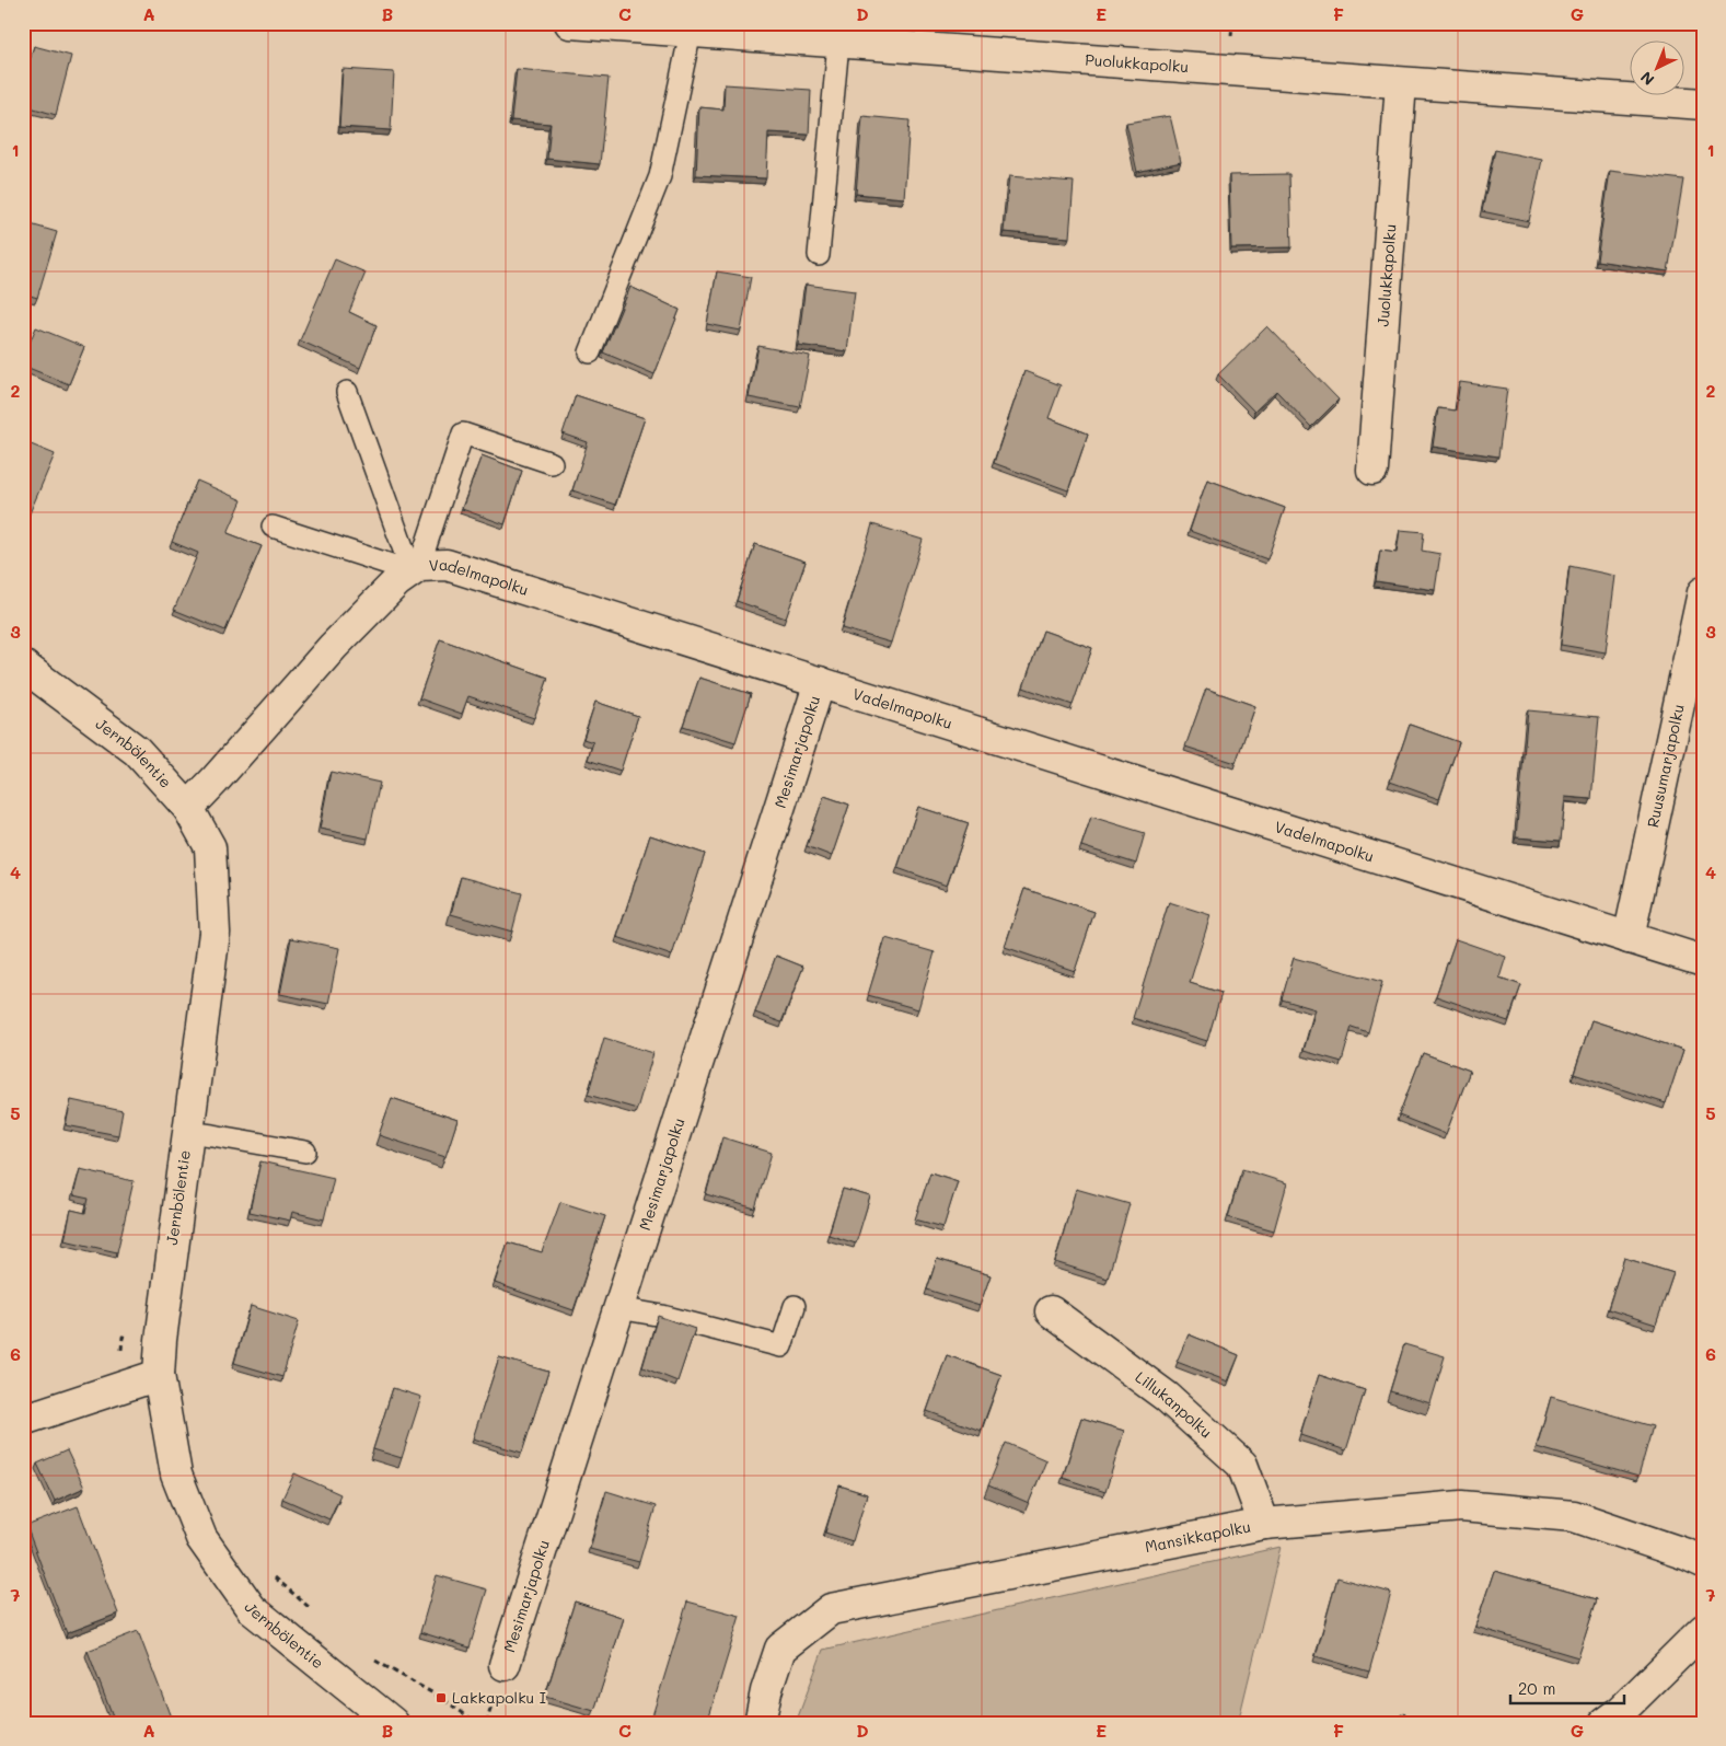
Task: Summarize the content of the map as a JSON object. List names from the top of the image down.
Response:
{
  "streets": {
    "street": [
      "Puolukkapolku",
      "Juolukkapolku",
      "Vadelmapolku",
      "Mesimarjapolku",
      "Jernbölentie",
      "Ruusumarjapolku",
      "Lillukanpolku",
      "Mansikkapolku"
    ]
  },
  "crossings": [
    ["Puolukkapolku", "Juolukkapolku"],
    ["Vadelmapolku", "Mesimarjapolku"],
    ["Vadelmapolku", "Jernbölentie"],
    ["Vadelmapolku", "Ruusumarjapolku"],
    ["Lillukanpolku", "Mansikkapolku"]
  ],
  "places": {
    "transit": ["Lakkapolku I"]
  },
  "scale_bar": "20 m",
  "north": "bottom left",
  "grid": {
    "columns": [
      "A",
      "B",
      "C",
      "D",
      "E",
      "F",
      "G"
    ],
    "rows": [
      "1",
      "2",
      "3",
      "4",
      "5",
      "6",
      "7"
    ]
  }
}
